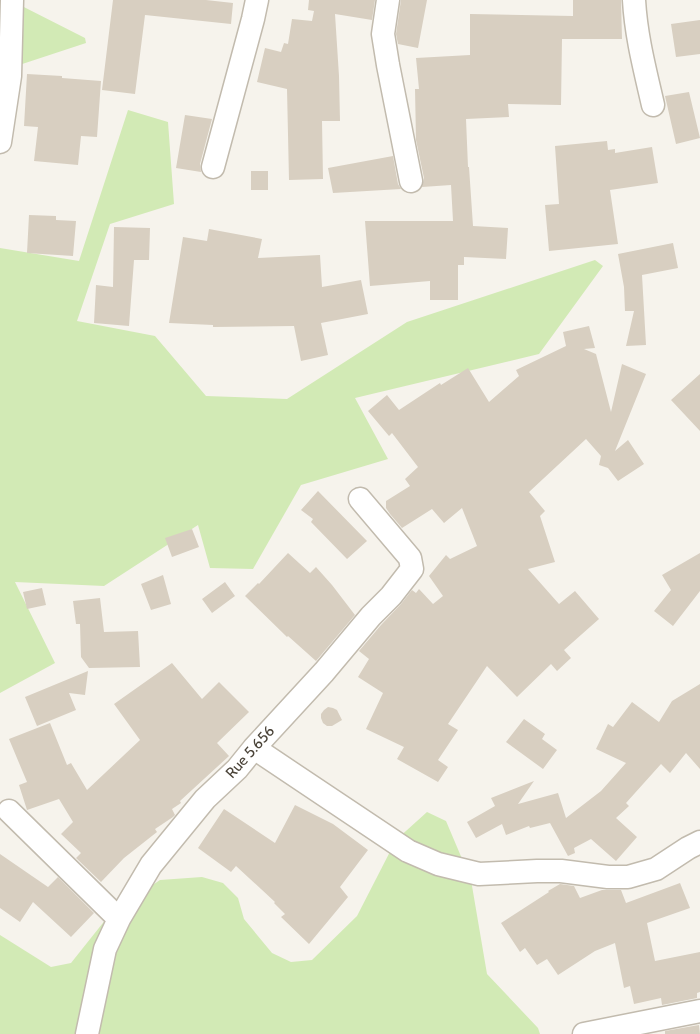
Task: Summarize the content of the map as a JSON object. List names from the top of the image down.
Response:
{
  "streets": {
    "street": ["Rue 5.656"]
  }
}
